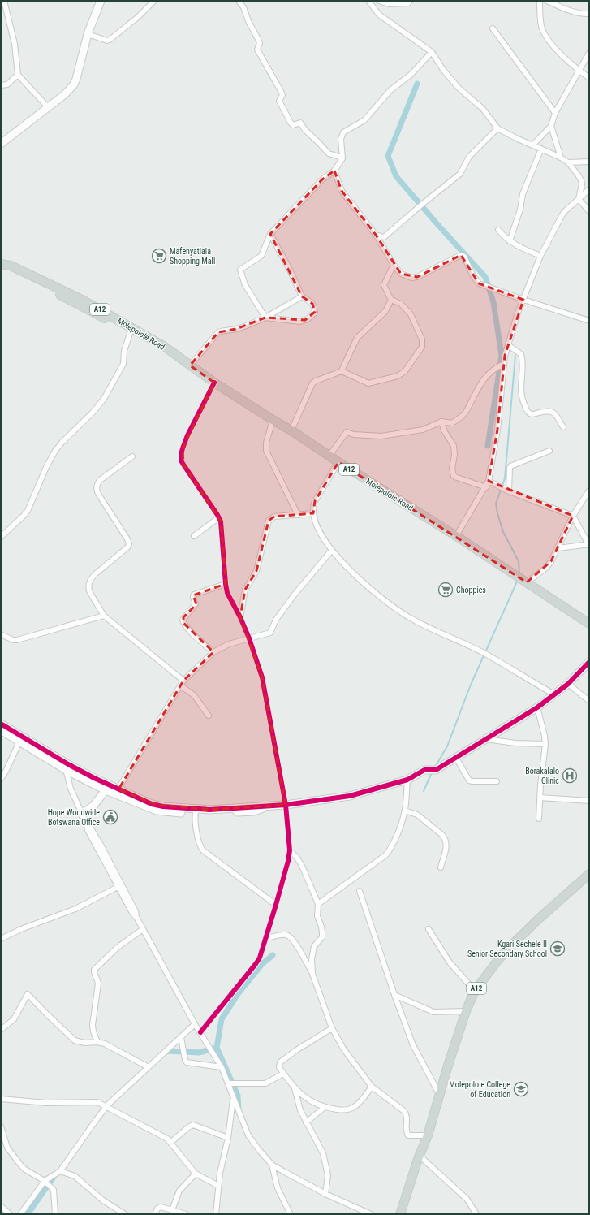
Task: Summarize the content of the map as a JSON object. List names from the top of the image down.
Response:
{
  "streets": {
    "main road": ["A12", "Molepolole Road"]
  },
  "places": {
    "supermarket": ["Mafenyatlala Shopping Mall", "Choppies"],
    "hospital": ["Borakalalo Clinic"],
    "public building": ["Hope Worldwide Botswana Office"],
    "school or university": ["Kgari Sechele II Senior Secondary School", "Molepolole College of Education"]
  }
}
